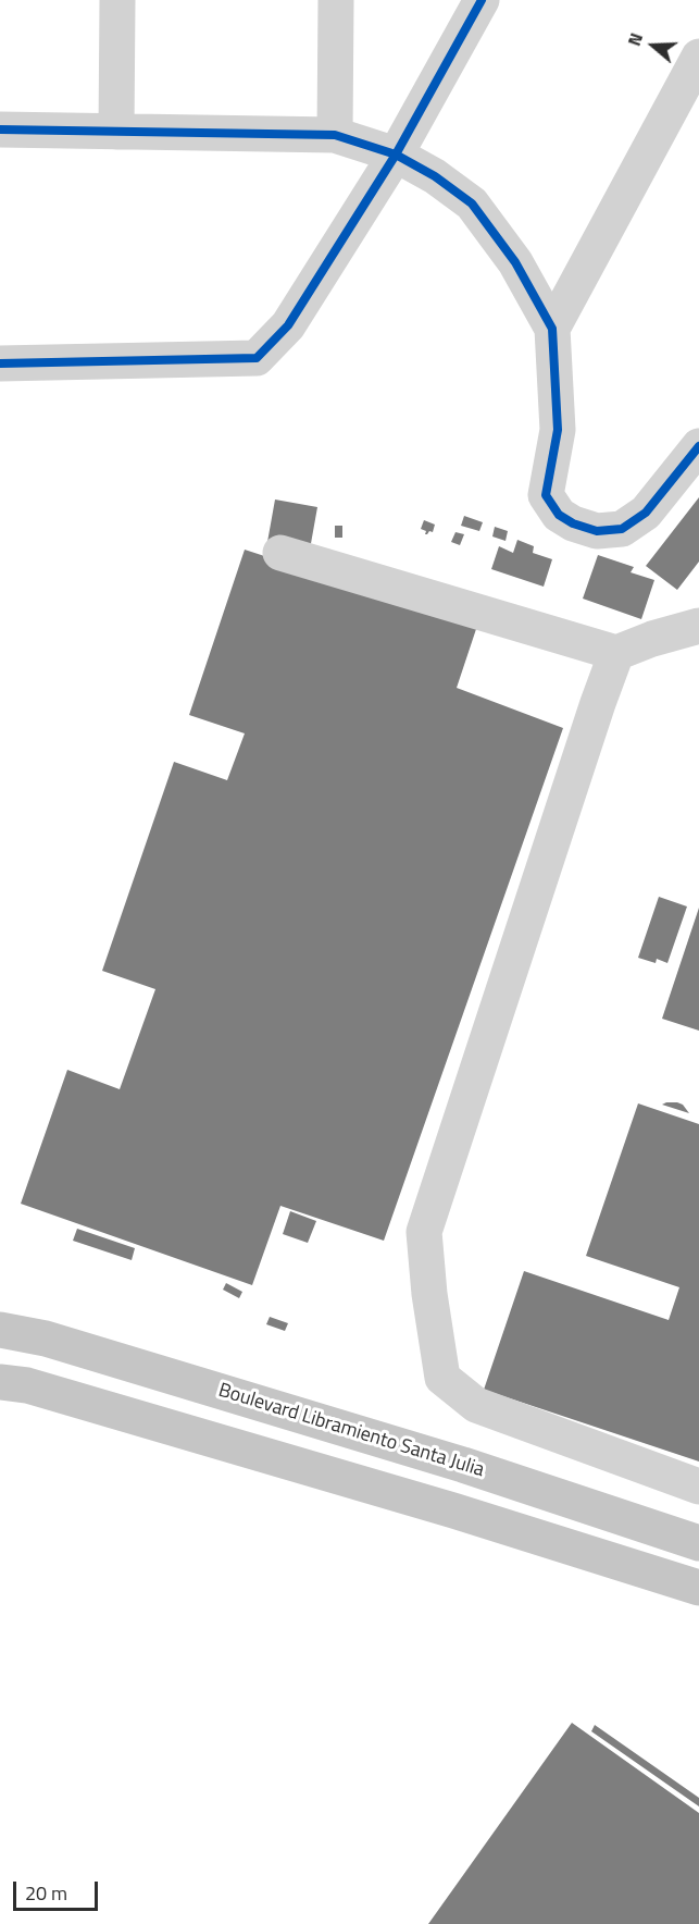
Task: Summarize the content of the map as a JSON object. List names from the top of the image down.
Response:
{
  "streets": {
    "main road": ["Boulevard Libramiento Santa Julia"]
  },
  "scale_bar": "20 m",
  "north": "left"
}
